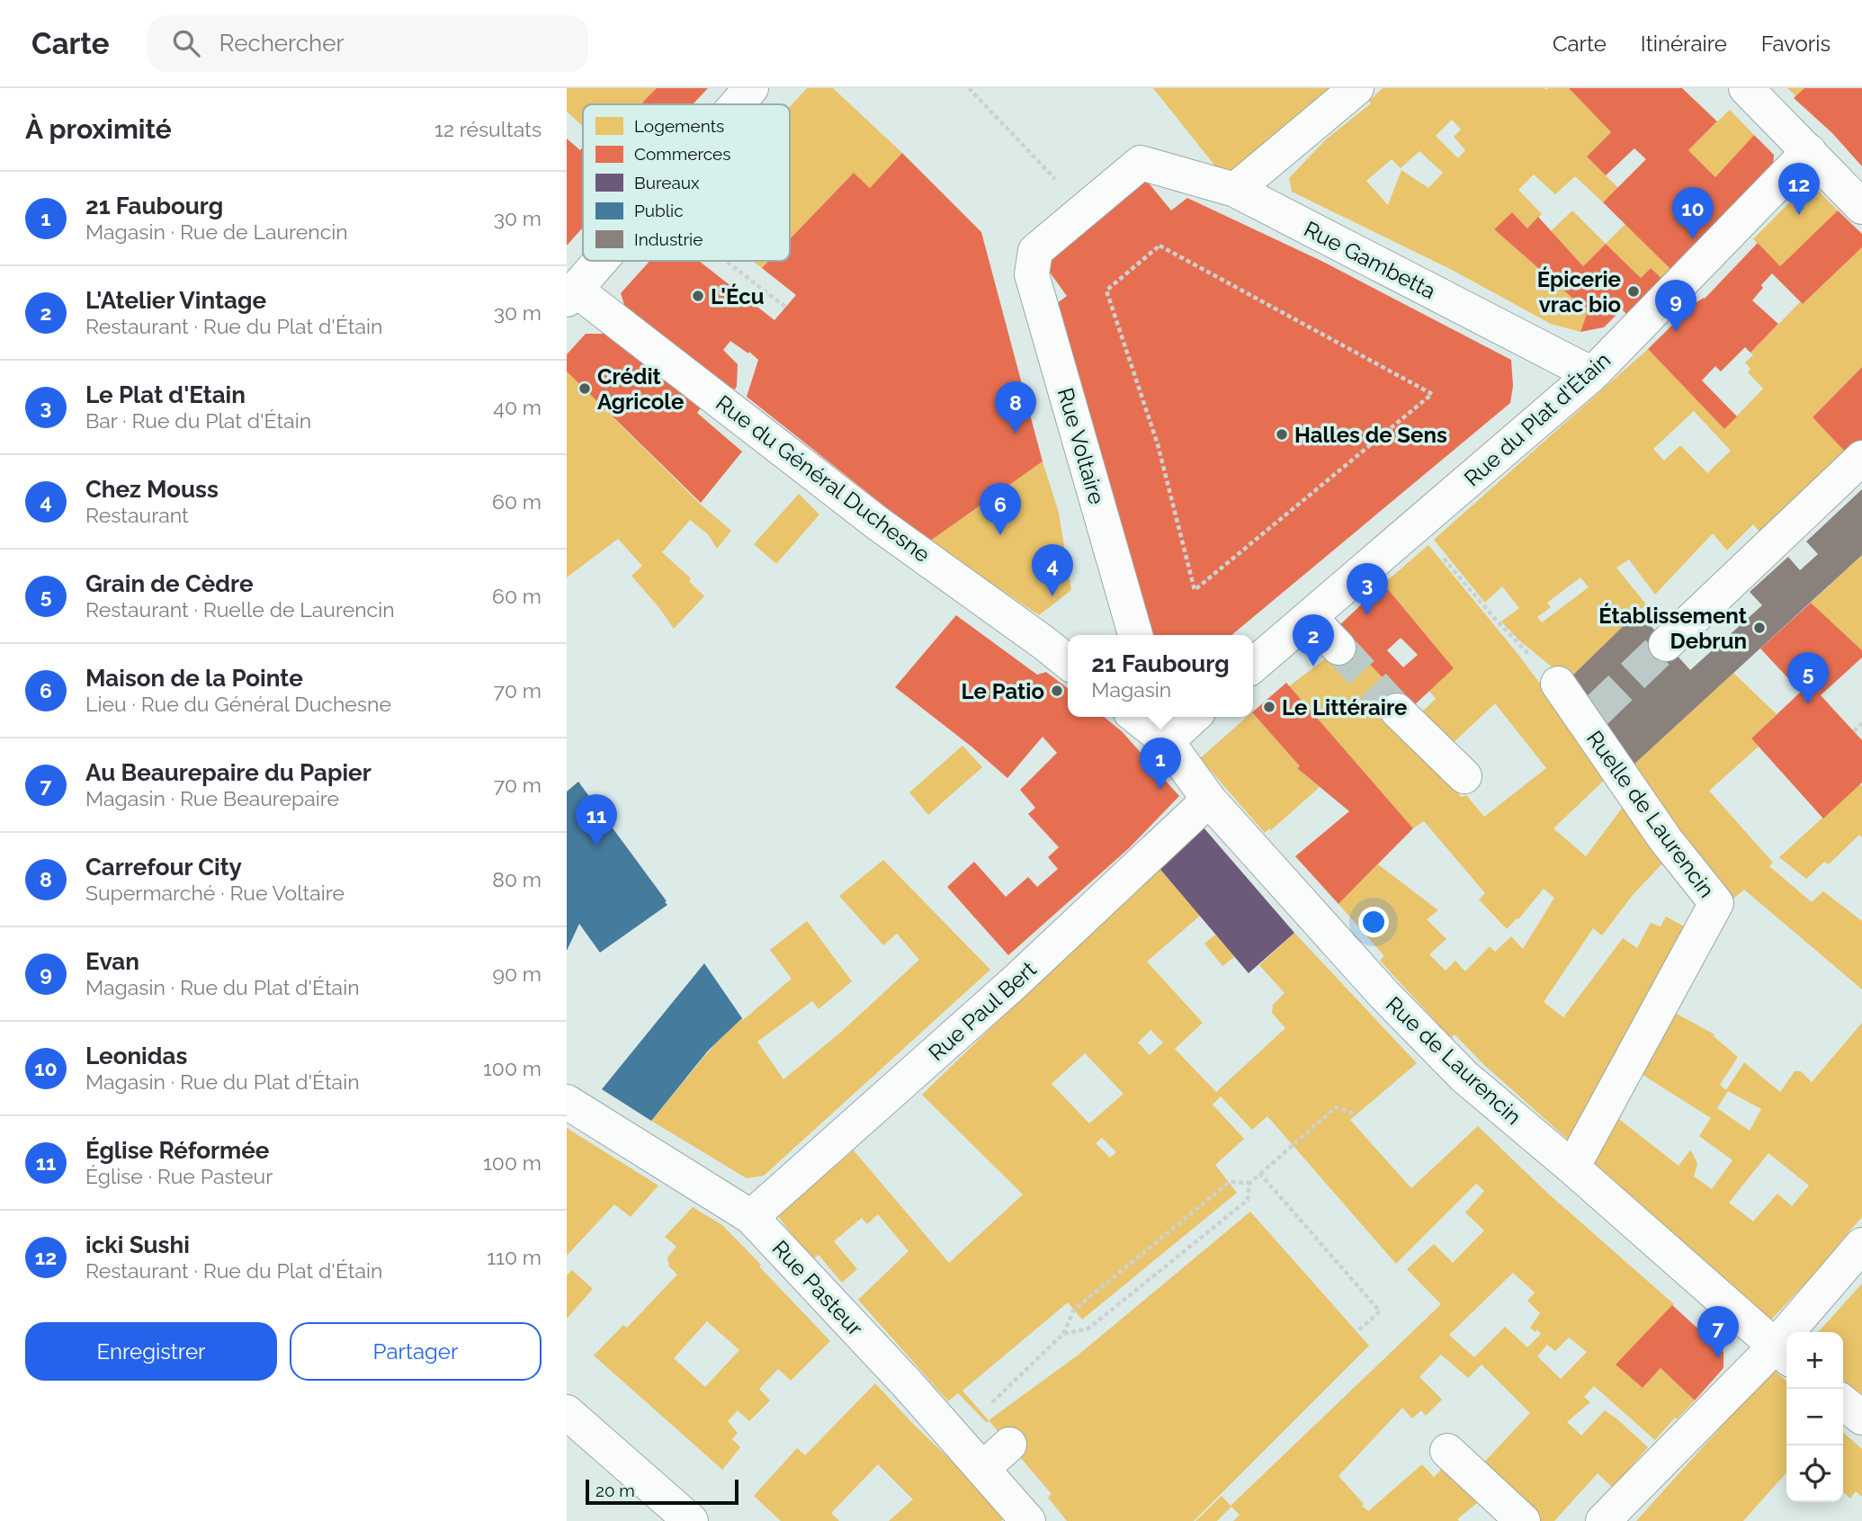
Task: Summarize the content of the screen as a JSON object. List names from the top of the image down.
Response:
{
  "streets": {
    "street": [
      "Rue Gambetta",
      "Rue du Plat d'Étain",
      "Rue Voltaire",
      "Rue du Général Duchesne",
      "Ruelle de Laurencin",
      "Rue Paul Bert",
      "Rue de Laurencin",
      "Rue Pasteur"
    ]
  },
  "crossings": [
    ["Rue Gambetta", "Rue du Plat d'Étain"],
    ["Rue Gambetta", "Rue Voltaire"],
    ["Ruelle de Laurencin", "Rue de Laurencin"],
    ["Rue Paul Bert", "Rue de Laurencin"],
    ["Rue Paul Bert", "Rue Pasteur"]
  ],
  "places": [
    "Épicerie vrac bio",
    "L'Écu",
    "Crédit Agricole",
    "Halles de Sens",
    "Établissement Debrun",
    "Le Patio",
    "Le Littéraire"
  ],
  "legend": [
    "Logements",
    "Commerces",
    "Bureaux",
    "Public",
    "Industrie"
  ],
  "scale_bar": "20 m",
  "page": {
    "header": "Carte",
    "search": "Rechercher",
    "nav": ["Carte", "Itinéraire", "Favoris"],
    "heading": ["À proximité", "12 résultats"],
    "pins": [
      "12",
      "10",
      "9",
      "8",
      "6",
      "4",
      "3",
      "2",
      "5",
      "1",
      "11",
      "7"
    ],
    "list": [
      {
        "mark": "1",
        "name": "21 Faubourg",
        "note": "Magasin · Rue de Laurencin",
        "value": "30 m"
      },
      {
        "mark": "2",
        "name": "L'Atelier Vintage",
        "note": "Restaurant · Rue du Plat d'Étain",
        "value": "30 m"
      },
      {
        "mark": "3",
        "name": "Le Plat d'Etain",
        "note": "Bar · Rue du Plat d'Étain",
        "value": "40 m"
      },
      {
        "mark": "4",
        "name": "Chez Mouss",
        "note": "Restaurant",
        "value": "60 m"
      },
      {
        "mark": "5",
        "name": "Grain de Cèdre",
        "note": "Restaurant · Ruelle de Laurencin",
        "value": "60 m"
      },
      {
        "mark": "6",
        "name": "Maison de la Pointe",
        "note": "Lieu · Rue du Général Duchesne",
        "value": "70 m"
      },
      {
        "mark": "7",
        "name": "Au Beaurepaire du Papier",
        "note": "Magasin · Rue Beaurepaire",
        "value": "70 m"
      },
      {
        "mark": "8",
        "name": "Carrefour City",
        "note": "Supermarché · Rue Voltaire",
        "value": "80 m"
      },
      {
        "mark": "9",
        "name": "Evan",
        "note": "Magasin · Rue du Plat d'Étain",
        "value": "90 m"
      },
      {
        "mark": "10",
        "name": "Leonidas",
        "note": "Magasin · Rue du Plat d'Étain",
        "value": "100 m"
      },
      {
        "mark": "11",
        "name": "Église Réformée",
        "note": "Église · Rue Pasteur",
        "value": "100 m"
      },
      {
        "mark": "12",
        "name": "icki Sushi",
        "note": "Restaurant · Rue du Plat d'Étain",
        "value": "110 m"
      }
    ],
    "popup": ["21 Faubourg", "Magasin"],
    "buttons": ["Enregistrer", "Partager"],
    "map_buttons": ["+", "−"],
    "scale": "20 m"
  }
}
